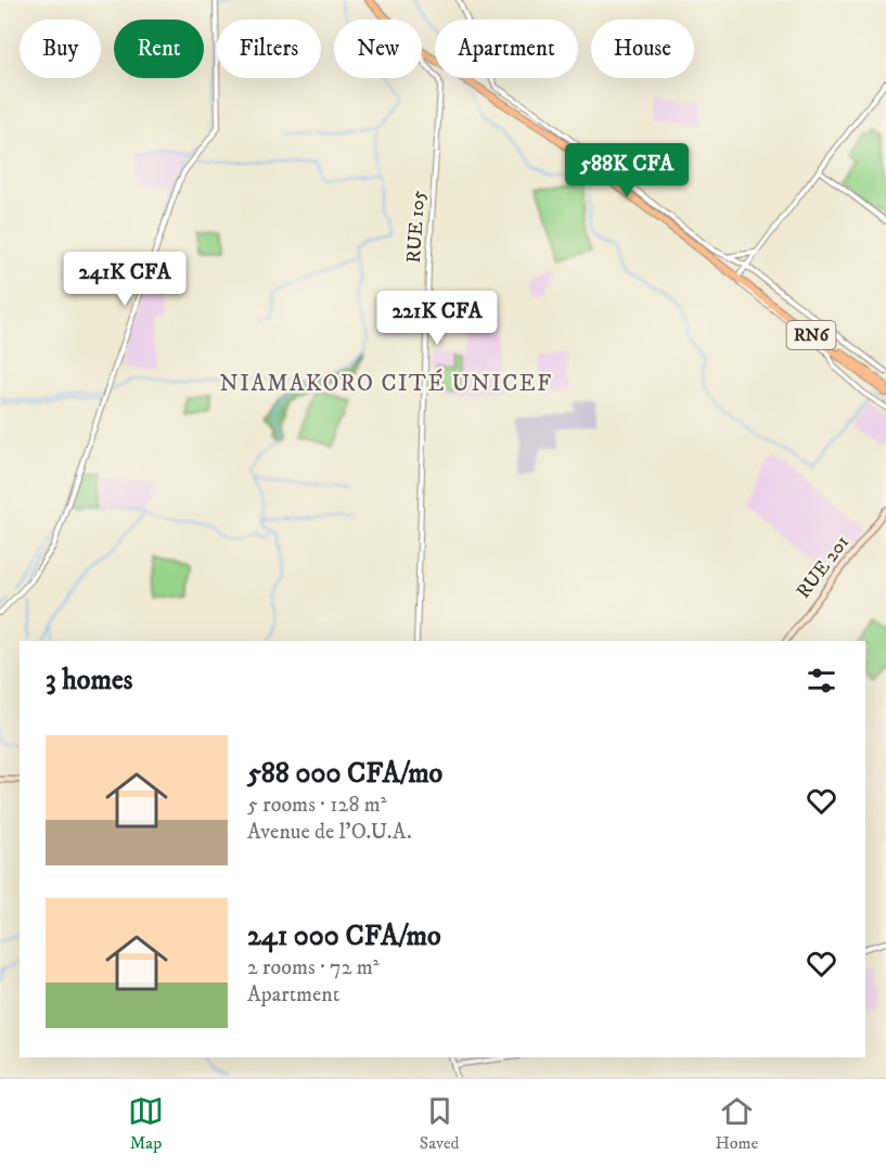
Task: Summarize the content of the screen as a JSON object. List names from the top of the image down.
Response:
{
  "streets": {
    "highway": ["RN6"],
    "main road": ["RUE 201"],
    "street": ["RUE 105"]
  },
  "crossings": [
    ["RUE 105", "RN6"]
  ],
  "districts": ["NIAMAKORO CITÉ UNICEF"],
  "page": {
    "chip": [
      "Buy",
      "Rent",
      "Filters",
      "New",
      "Apartment",
      "House"
    ],
    "price": ["588K CFA", "241K CFA", "221K CFA"],
    "heading": "3 homes",
    "list": [
      {
        "name": "588 000 CFA/mo",
        "note": "5 rooms · 128 m² · Avenue de l'O.U.A."
      },
      {
        "name": "241 000 CFA/mo",
        "note": "2 rooms · 72 m² · Apartment"
      }
    ],
    "tabs": ["Map", "Saved", "Home"]
  }
}
